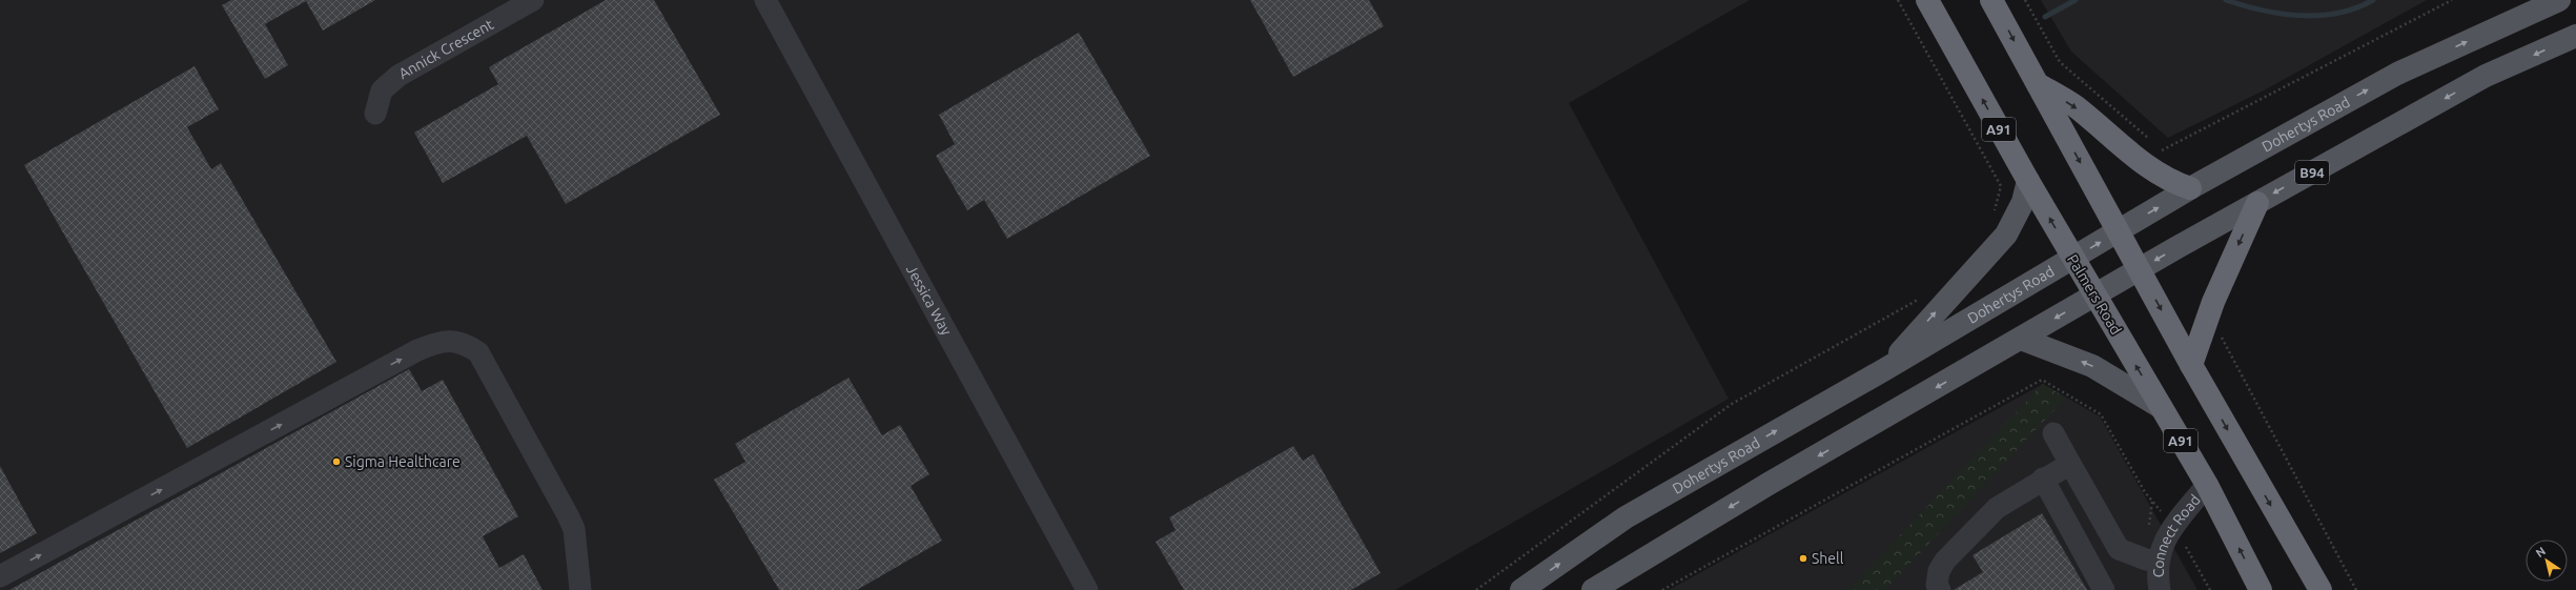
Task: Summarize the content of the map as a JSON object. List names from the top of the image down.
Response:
{
  "streets": {
    "highway": ["A91", "Palmers Road"],
    "main road": ["Dohertys Road", "B94"],
    "street": ["Annick Crescent", "Jessica Way", "Connect Road"]
  },
  "crossings": [
    ["Dohertys Road", "Palmers Road"],
    ["B94", "Palmers Road"],
    ["Palmers Road", "Connect Road"]
  ],
  "places": ["Sigma Healthcare", "Shell"],
  "north": "top left"
}
